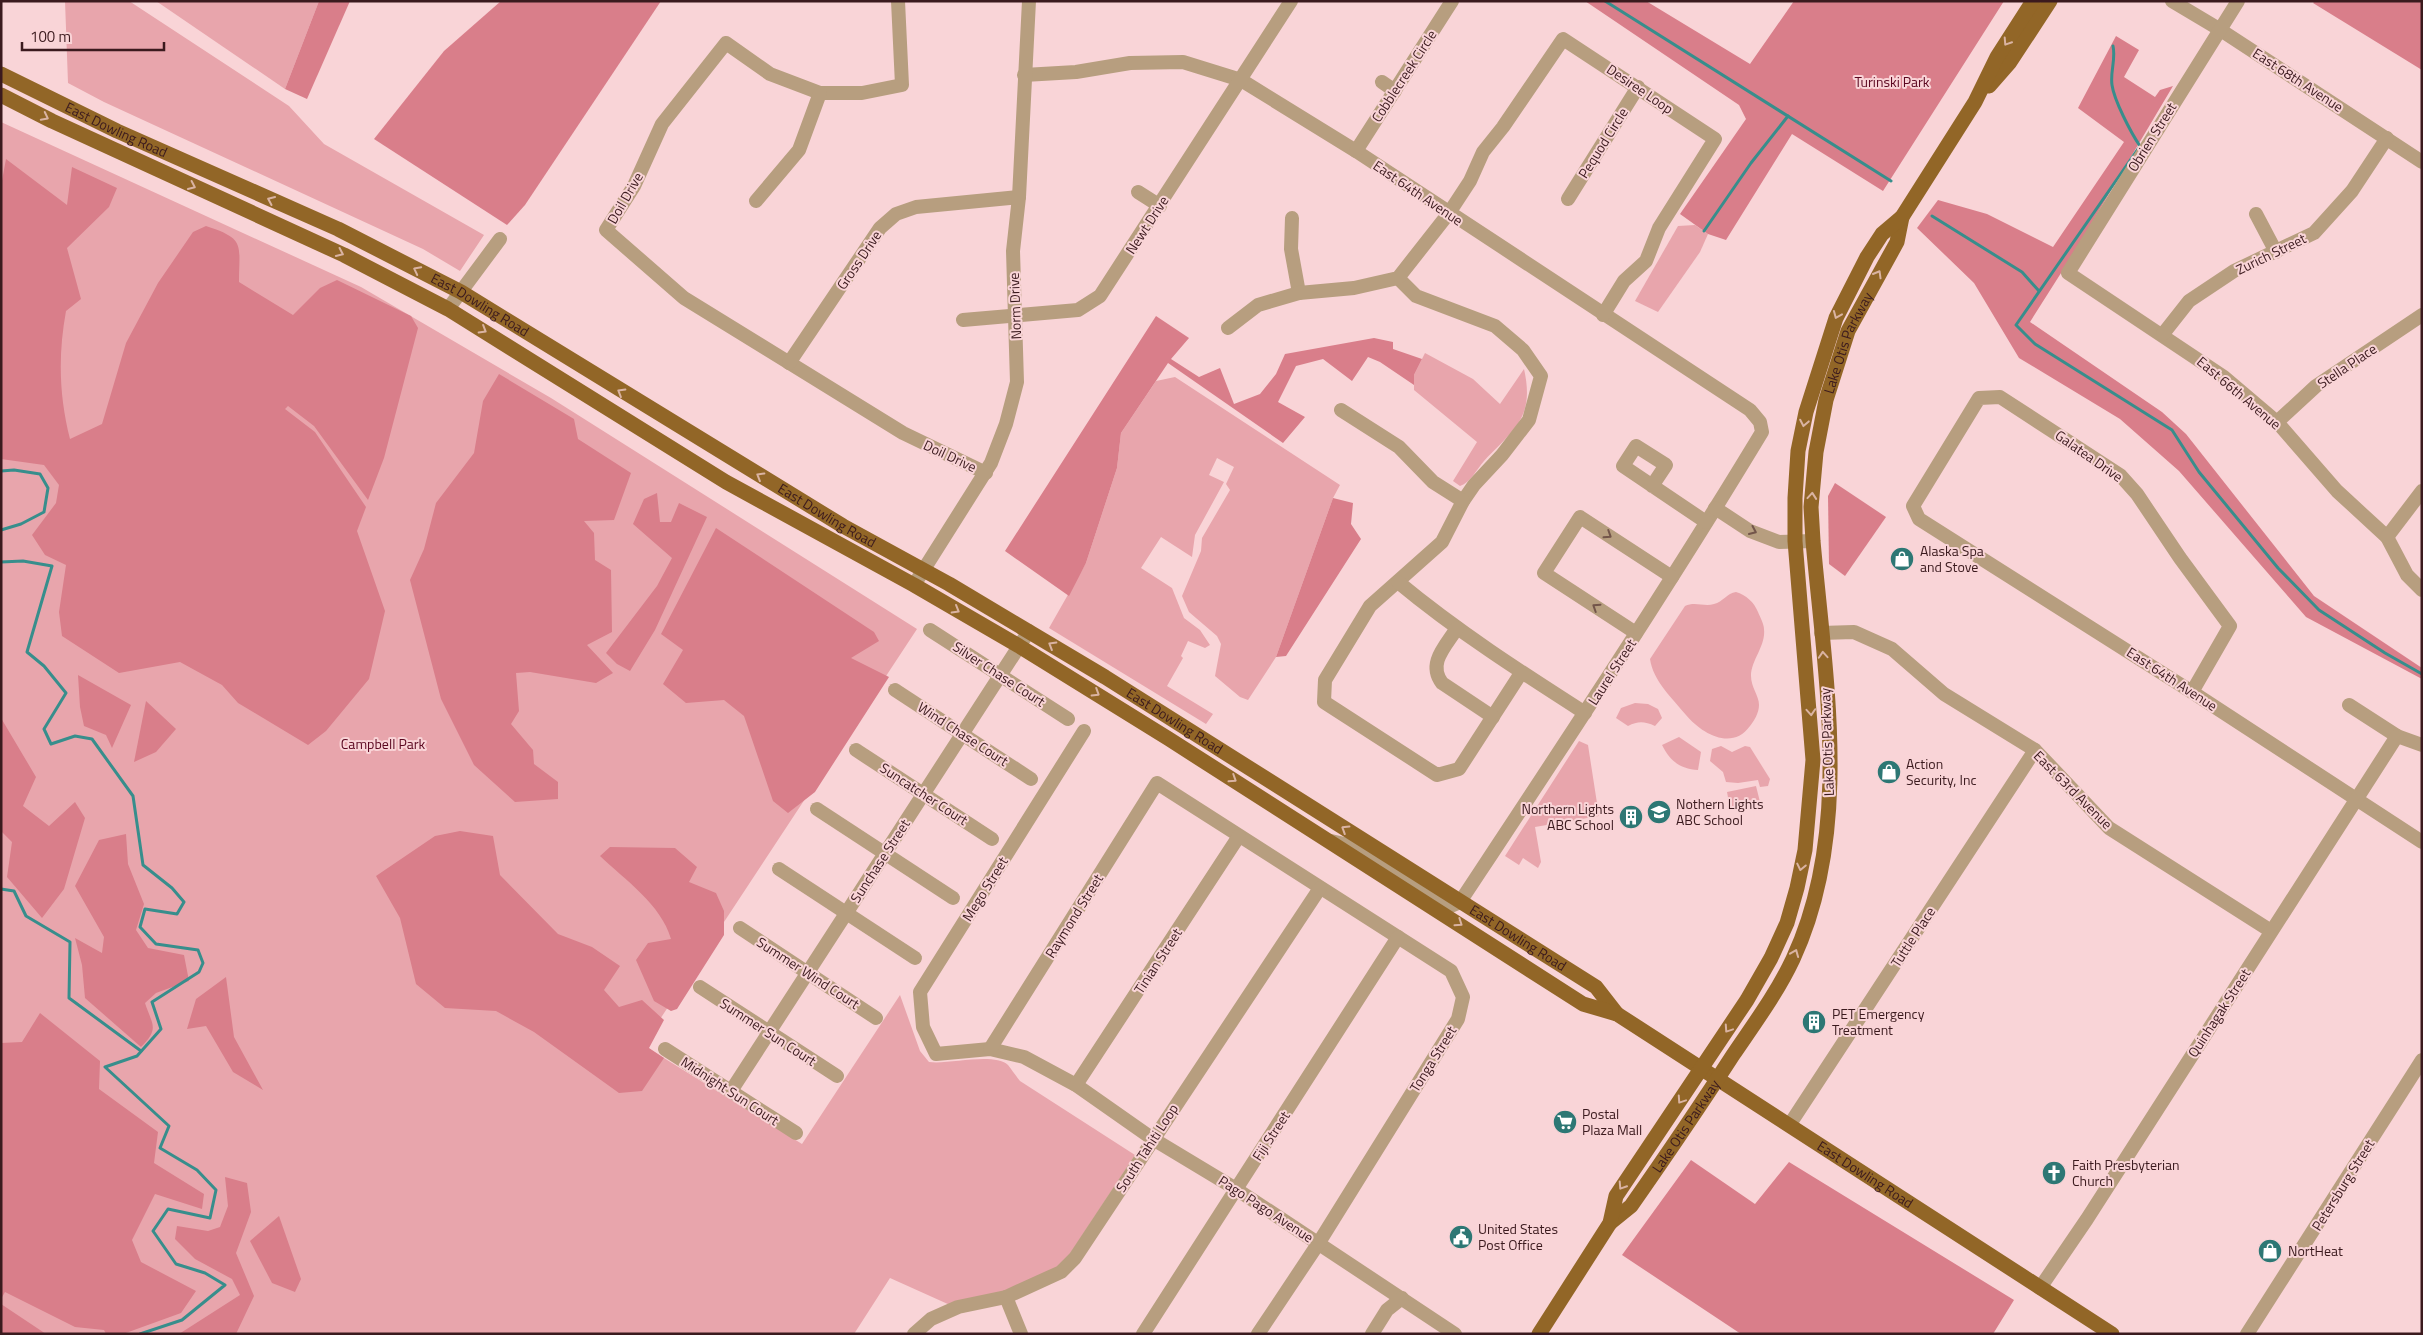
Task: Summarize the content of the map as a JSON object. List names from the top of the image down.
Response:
{
  "streets": {
    "main road": ["East Dowling Road", "Lake Otis Parkway"],
    "street": [
      "Cobblecreek Circle",
      "East 68th Avenue",
      "Desiree Loop",
      "Obrien Street",
      "Pequod Circle",
      "East 64th Avenue",
      "Doil Drive",
      "Newt Drive",
      "Zurich Street",
      "Gross Drive",
      "Norm Drive",
      "Stella Place",
      "East 66th Avenue",
      "Galatea Drive",
      "Laurel Street",
      "Silver Chase Court",
      "Wind Chase Court",
      "East 63rd Avenue",
      "Suncatcher Court",
      "Sunchase Street",
      "Mego Street",
      "Raymond Street",
      "Tuttle Place",
      "Tinian Street",
      "Summer Wind Court",
      "Quinhagak Street",
      "Summer Sun Court",
      "Tonga Street",
      "Midnight Sun Court",
      "Fiji Street",
      "South Tahiti Loop",
      "Petersburg Street",
      "Pago Pago Avenue"
    ]
  },
  "crossings": [
    ["Cobblecreek Circle", "East 64th Avenue"],
    ["East 68th Avenue", "Obrien Street"],
    ["East 68th Avenue", "Zurich Street"],
    ["Desiree Loop", "Pequod Circle"],
    ["Desiree Loop", "East 64th Avenue"],
    ["East Dowling Road", "Norm Drive"],
    ["East Dowling Road", "Lake Otis Parkway"],
    ["East Dowling Road", "Laurel Street"],
    ["East Dowling Road", "Sunchase Street"],
    ["East Dowling Road", "Tuttle Place"],
    ["East Dowling Road", "Quinhagak Street"],
    ["Obrien Street", "East 66th Avenue"],
    ["East 64th Avenue", "Newt Drive"],
    ["East 64th Avenue", "Norm Drive"],
    ["East 64th Avenue", "Galatea Drive"],
    ["East 64th Avenue", "Laurel Street"],
    ["East 64th Avenue", "Quinhagak Street"],
    ["Doil Drive", "Gross Drive"],
    ["Doil Drive", "Norm Drive"],
    ["Newt Drive", "Norm Drive"],
    ["Zurich Street", "East 66th Avenue"],
    ["Gross Drive", "Norm Drive"],
    ["Lake Otis Parkway", "East 63rd Avenue"],
    ["Stella Place", "East 66th Avenue"],
    ["Silver Chase Court", "Sunchase Street"],
    ["Wind Chase Court", "Sunchase Street"],
    ["East 63rd Avenue", "Tuttle Place"],
    ["East 63rd Avenue", "Quinhagak Street"],
    ["Suncatcher Court", "Sunchase Street"],
    ["Sunchase Street", "Summer Wind Court"],
    ["Sunchase Street", "Summer Sun Court"],
    ["Sunchase Street", "Midnight Sun Court"],
    ["Mego Street", "Pago Pago Avenue"],
    ["Raymond Street", "Tonga Street"],
    ["Raymond Street", "Pago Pago Avenue"],
    ["Tinian Street", "Tonga Street"],
    ["Tinian Street", "Pago Pago Avenue"],
    ["Tonga Street", "Fiji Street"],
    ["Tonga Street", "South Tahiti Loop"],
    ["Tonga Street", "Pago Pago Avenue"],
    ["Fiji Street", "Pago Pago Avenue"],
    ["South Tahiti Loop", "Pago Pago Avenue"]
  ],
  "parks": ["Turinski Park", "Campbell Park"],
  "places": {
    "shop": ["Alaska Spa and Stove", "Action Security, Inc", "NortHeat"],
    "school or university": ["Nothern Lights ABC School"],
    "building": ["Northern Lights ABC School", "PET Emergency Treatment"],
    "supermarket": ["Postal Plaza Mall"],
    "church": ["Faith Presbyterian Church"],
    "public building": ["United States Post Office"]
  },
  "scale_bar": "100 m"
}
